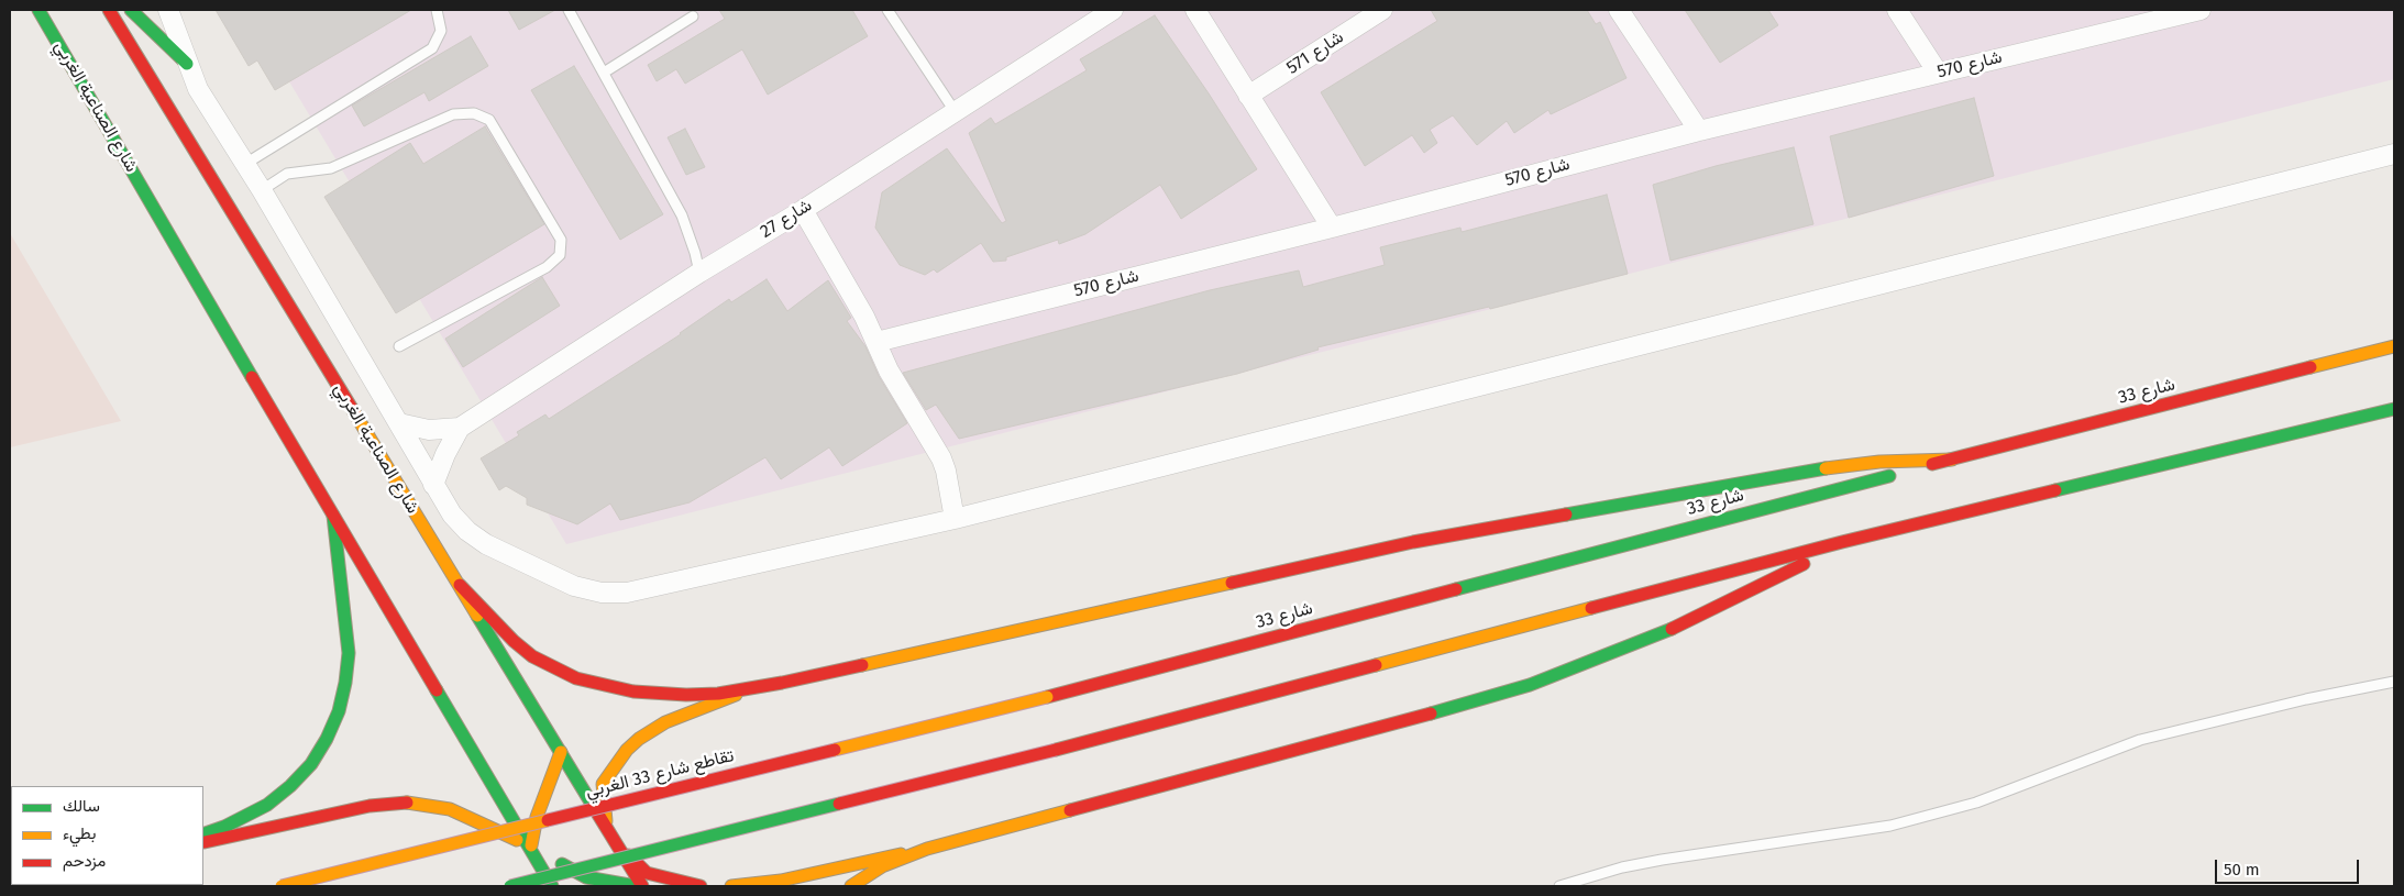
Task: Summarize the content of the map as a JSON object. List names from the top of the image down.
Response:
{
  "streets": {
    "main road": ["شارع الصناعية الغربي", "شارع 33", "تقاطع شارع 33 الغربي"],
    "street": ["شارع 571", "شارع 570", "شارع 27"]
  },
  "crossings": [
    ["شارع الصناعية الغربي", "شارع 27"],
    ["شارع 33", "تقاطع شارع 33 الغربي"]
  ],
  "legend": ["سالك", "بطيء", "مزدحم"],
  "scale_bar": "50 m"
}
